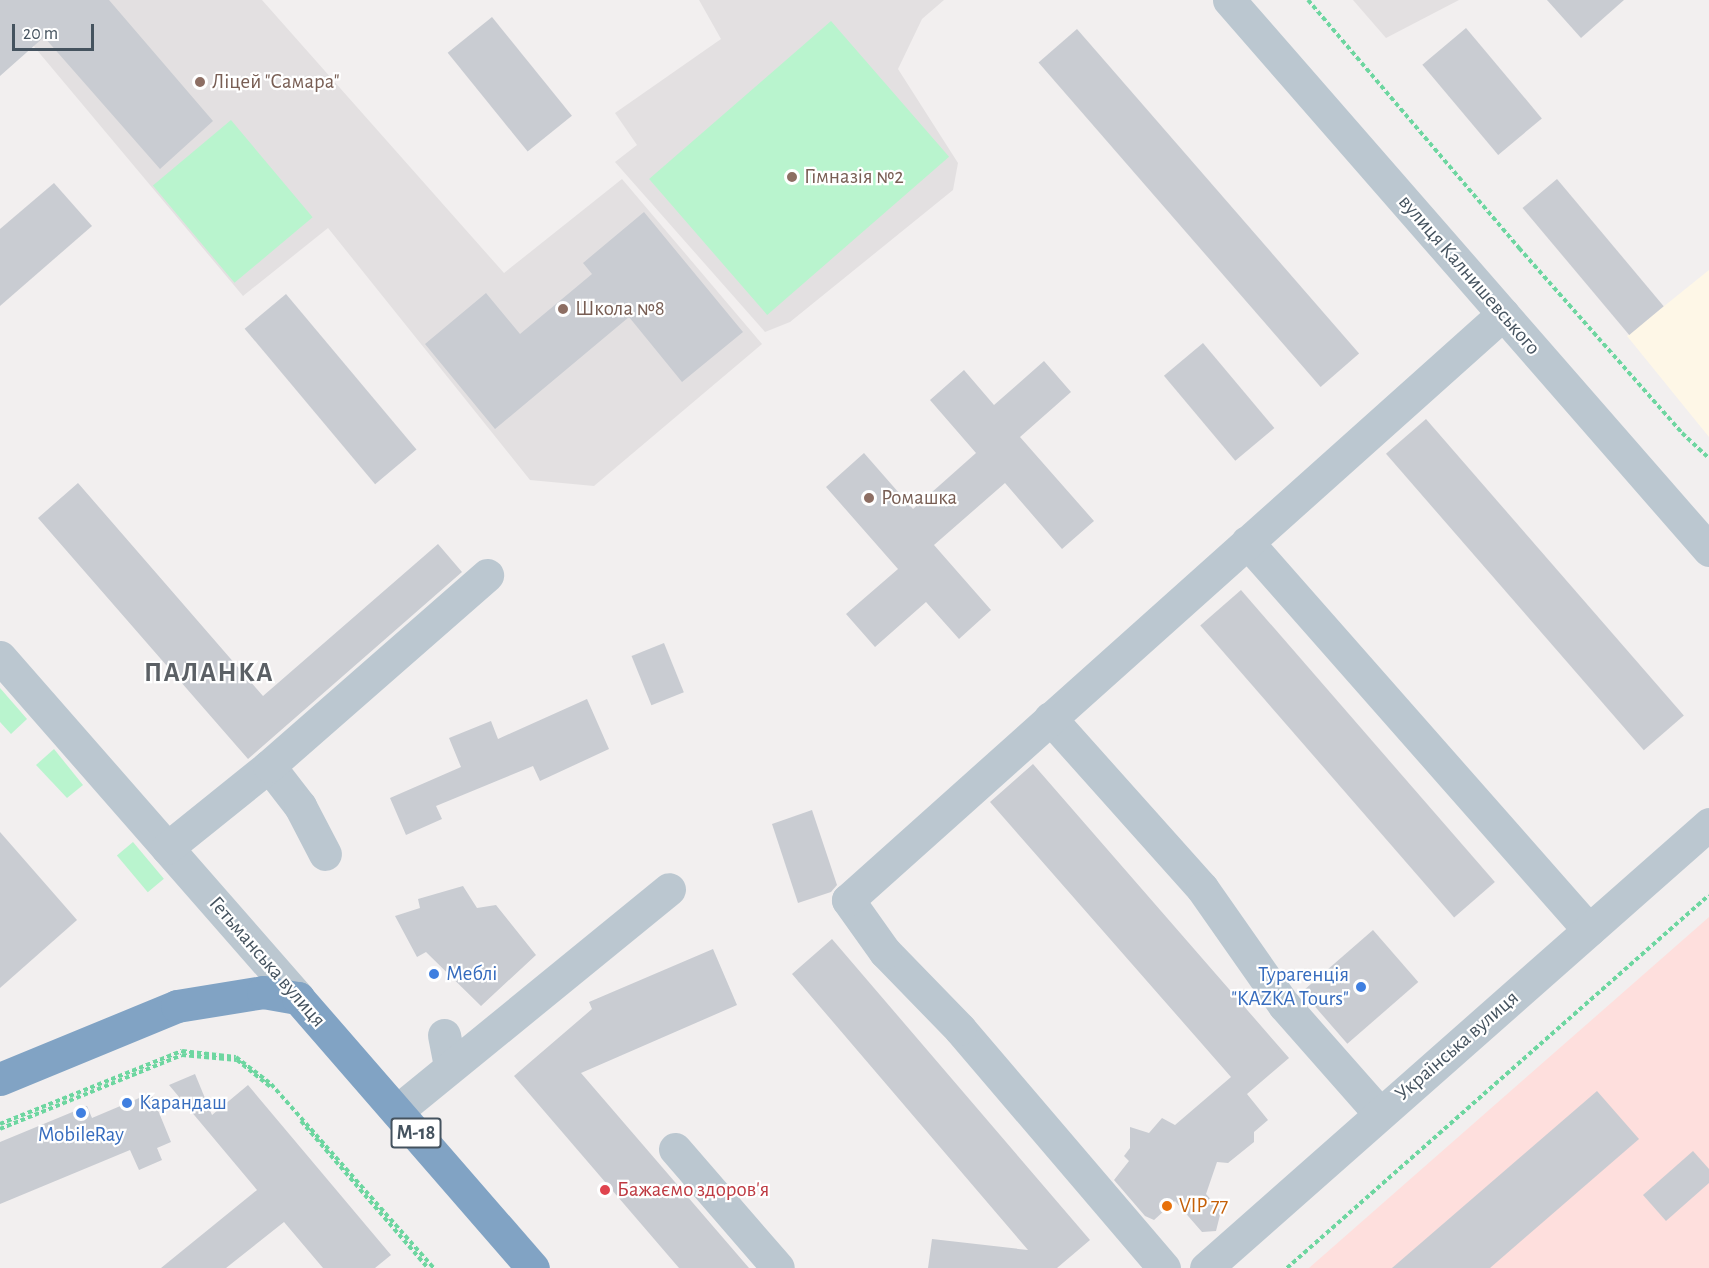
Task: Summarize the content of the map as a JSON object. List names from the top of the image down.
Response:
{
  "streets": {
    "highway": ["Гетьманська вулиця", "М-18"],
    "street": ["вулиця Калнишевського", "Українська вулиця"]
  },
  "districts": ["ПАЛАНКА"],
  "places": [
    "Ліцей \"Самара\"",
    "Гімназія №2",
    "Школа №8",
    "Ромашка",
    "Меблі",
    "Турагенція \"KAZKA Tours\"",
    "Карандаш",
    "MobileRay",
    "Бажаємо здоров'я",
    "VIP 77"
  ],
  "scale_bar": "20 m"
}
